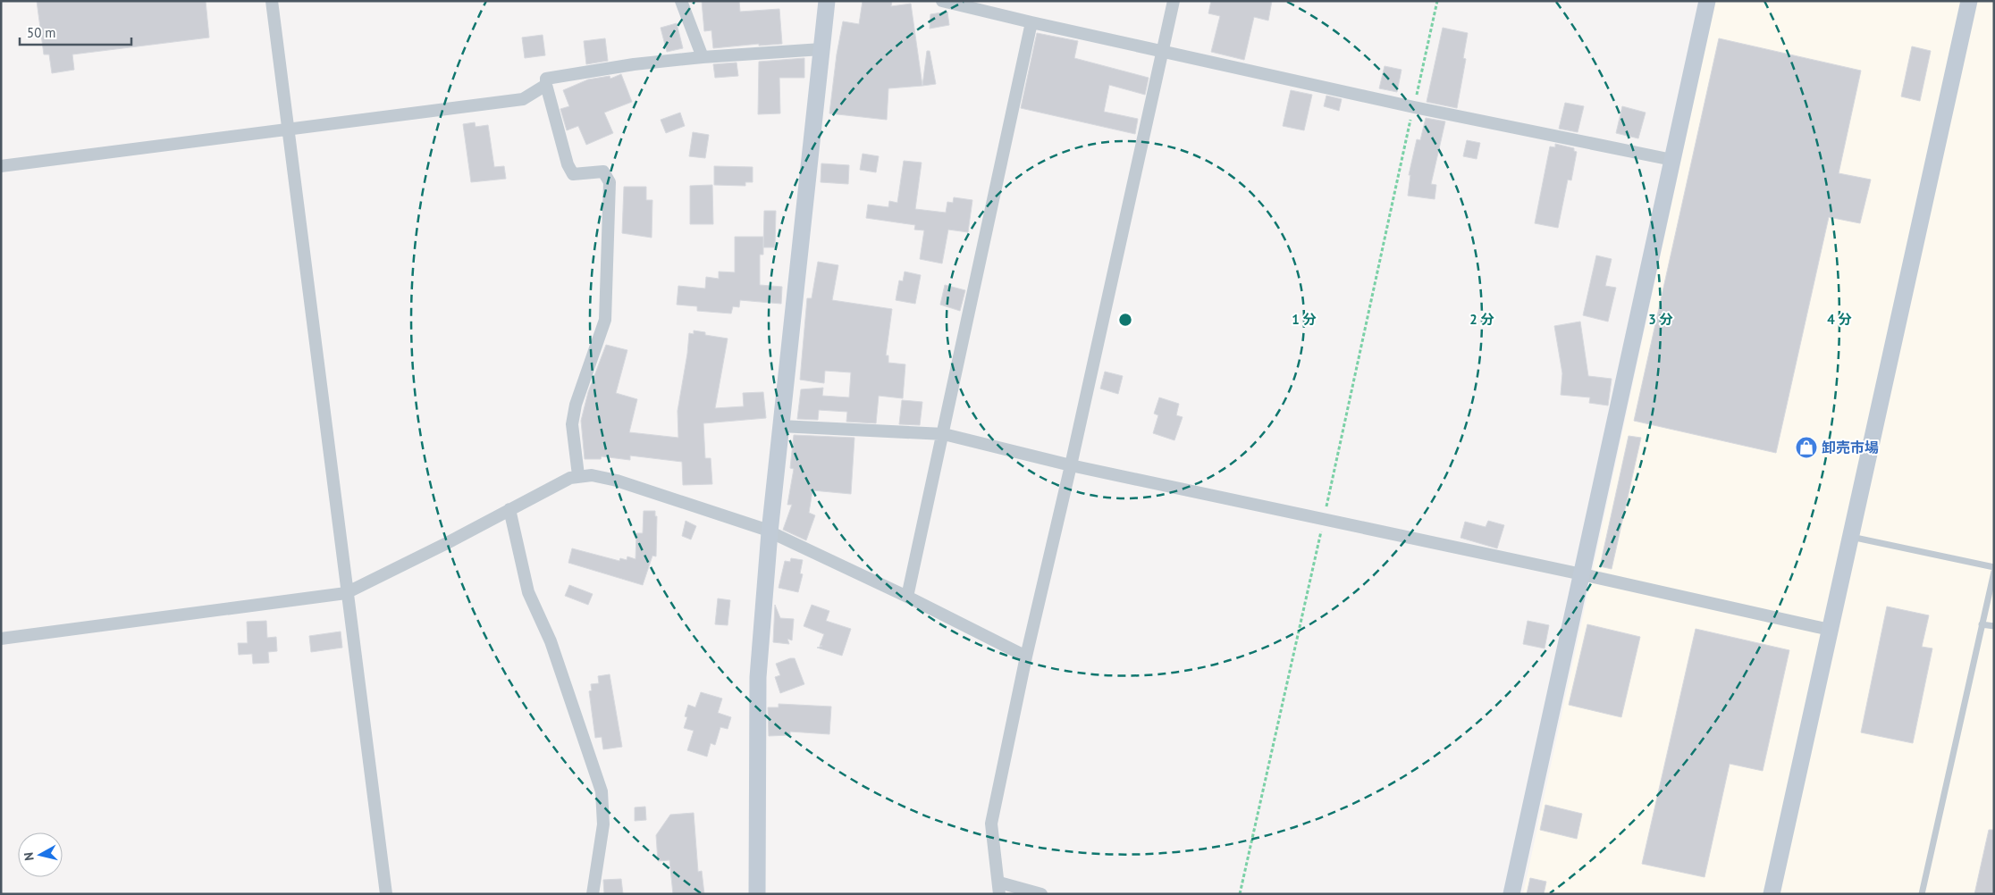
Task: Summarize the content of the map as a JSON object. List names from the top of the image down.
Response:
{
  "places": {
    "shop": ["卸売市場"]
  },
  "scale_bar": "50 m",
  "north": "left",
  "rings": [
    "1 分",
    "2 分",
    "3 分",
    "4 分"
  ]
}
